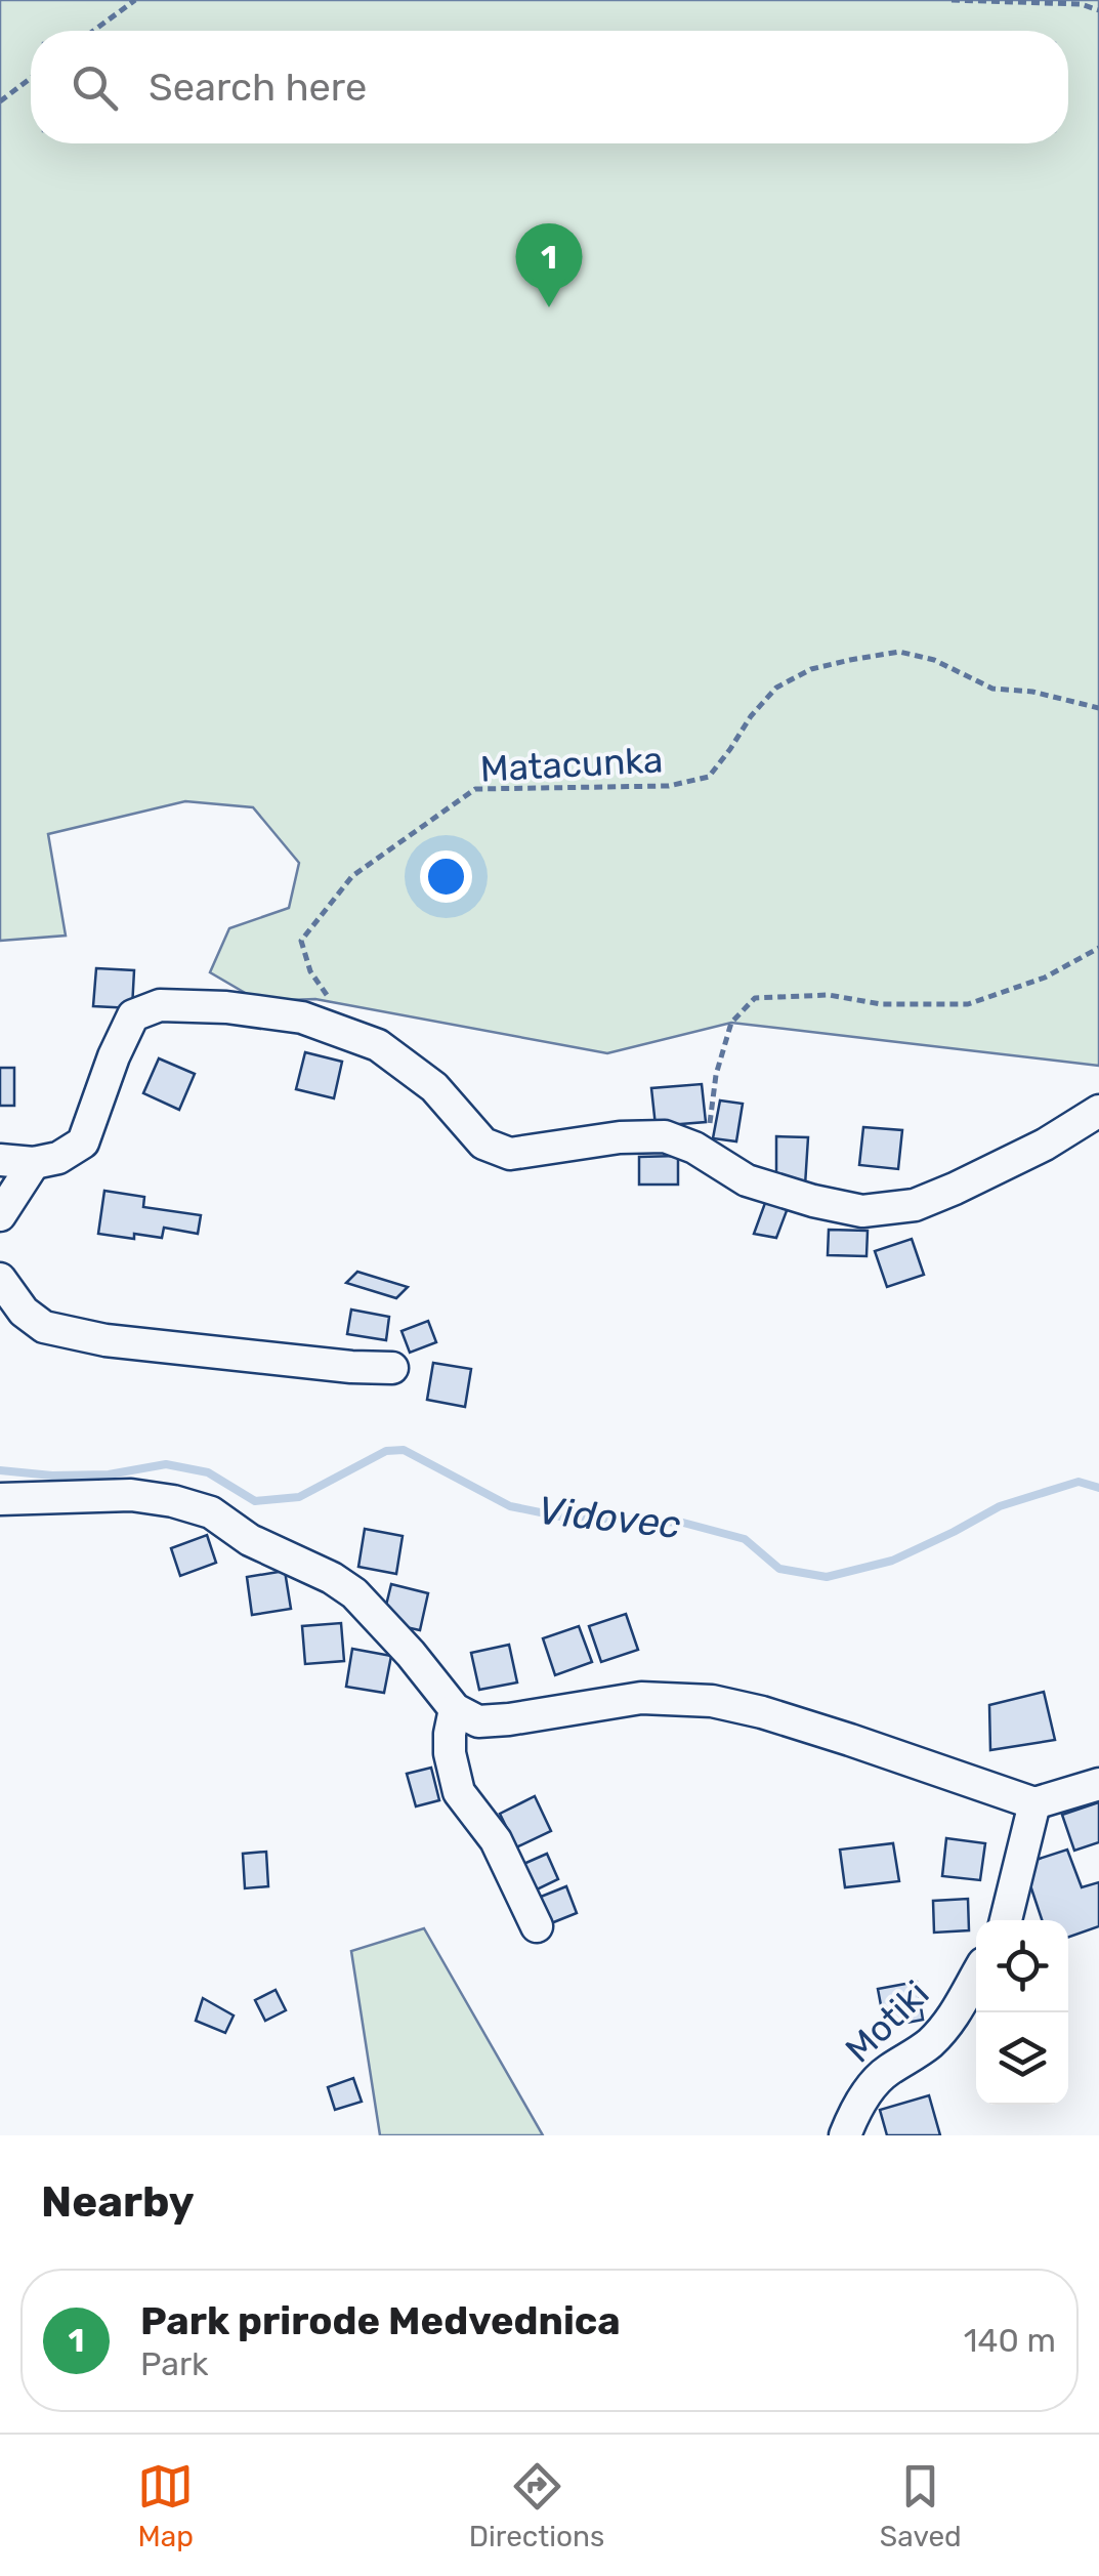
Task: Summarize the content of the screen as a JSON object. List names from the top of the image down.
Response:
{
  "streets": {
    "street": ["Motiki"],
    "path": ["Matacunka"]
  },
  "water": ["Vidovec"],
  "page": {
    "search": "Search here",
    "pins": "1",
    "heading": "Nearby",
    "list": [
      {
        "mark": "1",
        "name": "Park prirode Medvednica",
        "note": "Park",
        "value": "140 m"
      }
    ],
    "nav": ["Map", "Directions", "Saved"]
  }
}
